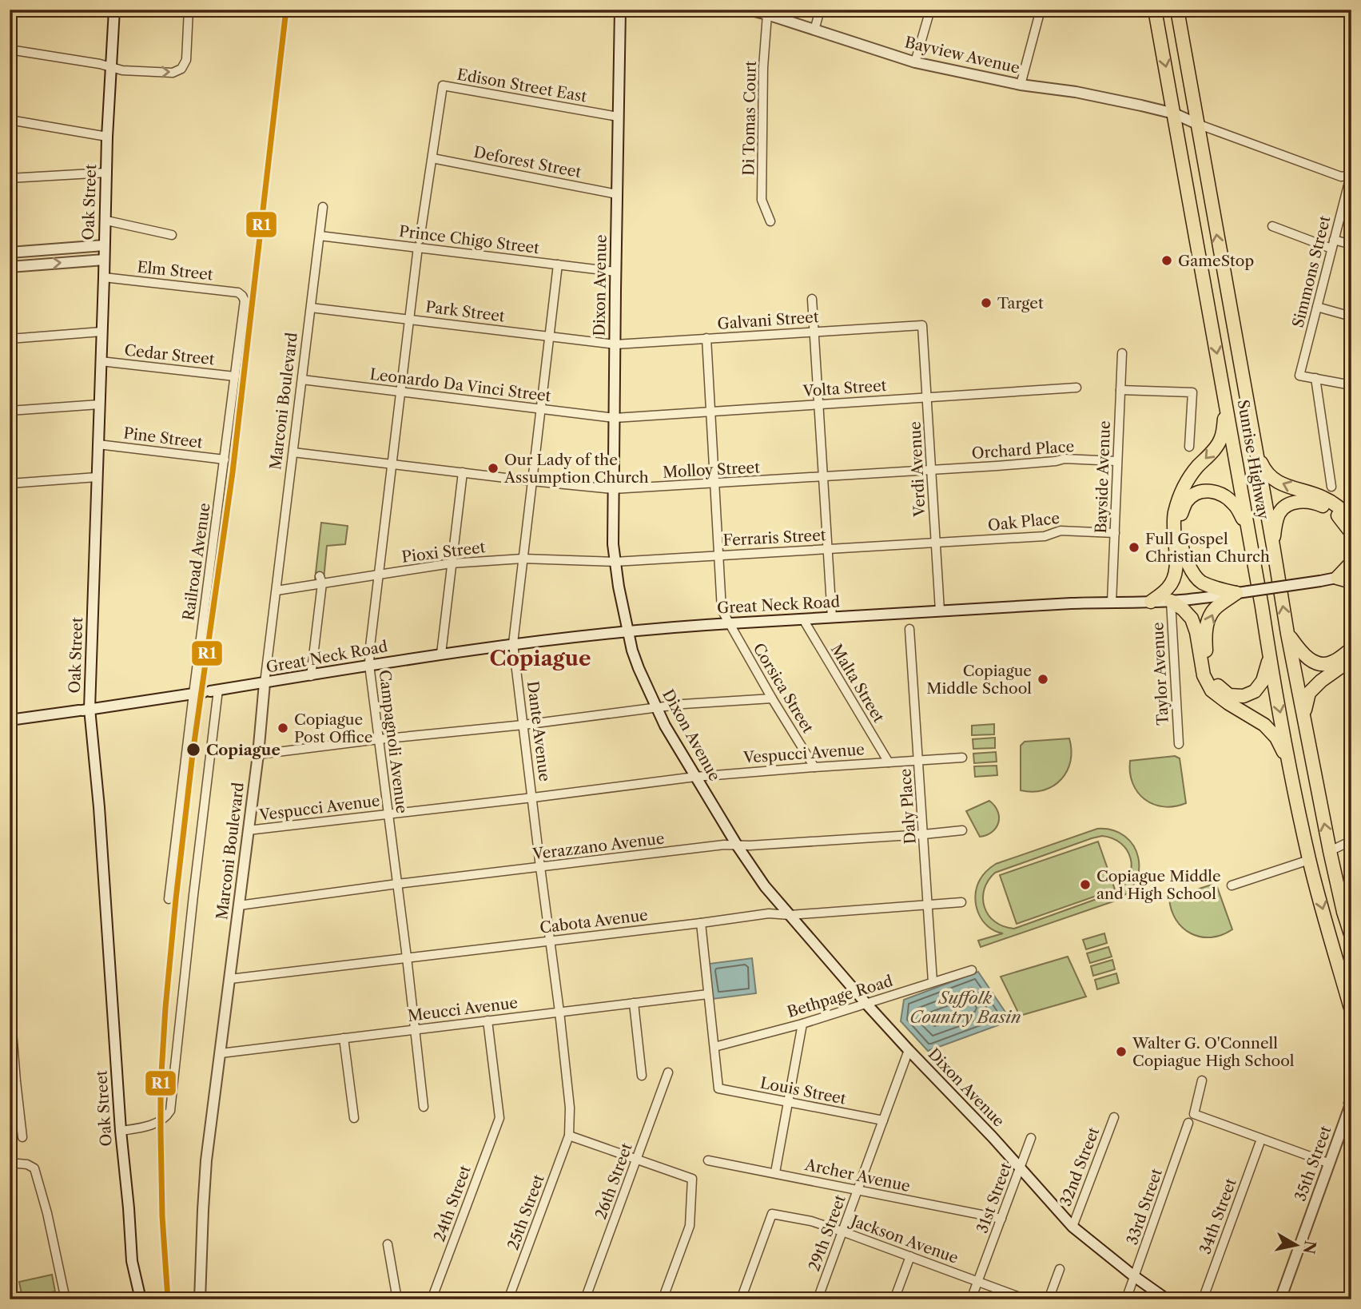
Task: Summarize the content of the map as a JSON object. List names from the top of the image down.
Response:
{
  "streets": {
    "highway": ["Sunrise Highway"],
    "main road": [
      "Bayview Avenue",
      "Oak Street",
      "Dixon Avenue",
      "Marconi Boulevard",
      "Great Neck Road",
      "35th Street"
    ],
    "street": [
      "Edison Street East",
      "Di Tomas Court",
      "Deforest Street",
      "Prince Chigo Street",
      "Elm Street",
      "Simmons Street",
      "Park Street",
      "Galvani Street",
      "Cedar Street",
      "Leonardo Da Vinci Street",
      "Volta Street",
      "Pine Street",
      "Orchard Place",
      "Verdi Avenue",
      "Molloy Street",
      "Bayside Avenue",
      "Oak Place",
      "Ferraris Street",
      "Pioxi Street",
      "Railroad Avenue",
      "Taylor Avenue",
      "Malta Street",
      "Corsica Street",
      "Dante Avenue",
      "Campagnoli Avenue",
      "Vespucci Avenue",
      "Daly Place",
      "Verazzano Avenue",
      "Cabota Avenue",
      "Bethpage Road",
      "Meucci Avenue",
      "Louis Street",
      "32nd Street",
      "Archer Avenue",
      "26th Street",
      "31st Street",
      "24th Street",
      "33rd Street",
      "25th Street",
      "34th Street",
      "29th Street",
      "Jackson Avenue"
    ]
  },
  "crossings": [
    ["Bayview Avenue", "Di Tomas Court"],
    ["Bayview Avenue", "Sunrise Highway"],
    ["Edison Street East", "Deforest Street"],
    ["Edison Street East", "Prince Chigo Street"],
    ["Edison Street East", "Dixon Avenue"],
    ["Edison Street East", "Campagnoli Avenue"],
    ["Deforest Street", "Dixon Avenue"],
    ["Oak Street", "Elm Street"],
    ["Oak Street", "Cedar Street"],
    ["Oak Street", "Pine Street"],
    ["Oak Street", "Great Neck Road"],
    ["Prince Chigo Street", "Dixon Avenue"],
    ["Prince Chigo Street", "Marconi Boulevard"],
    ["Prince Chigo Street", "Dante Avenue"],
    ["Prince Chigo Street", "Campagnoli Avenue"],
    ["Elm Street", "Railroad Avenue"],
    ["Dixon Avenue", "Park Street"],
    ["Dixon Avenue", "Galvani Street"],
    ["Dixon Avenue", "Leonardo Da Vinci Street"],
    ["Dixon Avenue", "Volta Street"],
    ["Dixon Avenue", "Molloy Street"],
    ["Dixon Avenue", "Ferraris Street"],
    ["Dixon Avenue", "Pioxi Street"],
    ["Dixon Avenue", "Great Neck Road"],
    ["Dixon Avenue", "Vespucci Avenue"],
    ["Dixon Avenue", "Verazzano Avenue"],
    ["Dixon Avenue", "Cabota Avenue"],
    ["Dixon Avenue", "Bethpage Road"],
    ["Dixon Avenue", "32nd Street"],
    ["Dixon Avenue", "31st Street"],
    ["Dixon Avenue", "33rd Street"],
    ["Dixon Avenue", "29th Street"],
    ["Park Street", "Galvani Street"],
    ["Park Street", "Marconi Boulevard"],
    ["Park Street", "Dante Avenue"],
    ["Park Street", "Campagnoli Avenue"],
    ["Galvani Street", "Verdi Avenue"],
    ["Galvani Street", "Corsica Street"],
    ["Cedar Street", "Railroad Avenue"],
    ["Leonardo Da Vinci Street", "Volta Street"],
    ["Leonardo Da Vinci Street", "Marconi Boulevard"],
    ["Leonardo Da Vinci Street", "Dante Avenue"],
    ["Leonardo Da Vinci Street", "Campagnoli Avenue"],
    ["Volta Street", "Verdi Avenue"],
    ["Volta Street", "Corsica Street"],
    ["Marconi Boulevard", "Molloy Street"],
    ["Marconi Boulevard", "Pioxi Street"],
    ["Marconi Boulevard", "Great Neck Road"],
    ["Marconi Boulevard", "Vespucci Avenue"],
    ["Marconi Boulevard", "Verazzano Avenue"],
    ["Marconi Boulevard", "Cabota Avenue"],
    ["Marconi Boulevard", "Meucci Avenue"],
    ["Pine Street", "Railroad Avenue"],
    ["Orchard Place", "Verdi Avenue"],
    ["Orchard Place", "Molloy Street"],
    ["Orchard Place", "Bayside Avenue"],
    ["Verdi Avenue", "Molloy Street"],
    ["Verdi Avenue", "Oak Place"],
    ["Verdi Avenue", "Ferraris Street"],
    ["Verdi Avenue", "Great Neck Road"],
    ["Molloy Street", "Corsica Street"],
    ["Molloy Street", "Dante Avenue"],
    ["Molloy Street", "Campagnoli Avenue"],
    ["Bayside Avenue", "Oak Place"],
    ["Bayside Avenue", "Great Neck Road"],
    ["Oak Place", "Ferraris Street"],
    ["Ferraris Street", "Pioxi Street"],
    ["Ferraris Street", "Corsica Street"],
    ["Pioxi Street", "Dante Avenue"],
    ["Pioxi Street", "Campagnoli Avenue"],
    ["Railroad Avenue", "Great Neck Road"],
    ["Great Neck Road", "Taylor Avenue"],
    ["Great Neck Road", "Malta Street"],
    ["Great Neck Road", "Corsica Street"],
    ["Great Neck Road", "Dante Avenue"],
    ["Great Neck Road", "Campagnoli Avenue"],
    ["Malta Street", "Vespucci Avenue"],
    ["Corsica Street", "Vespucci Avenue"],
    ["Dante Avenue", "Vespucci Avenue"],
    ["Dante Avenue", "Verazzano Avenue"],
    ["Dante Avenue", "Cabota Avenue"],
    ["Dante Avenue", "Meucci Avenue"],
    ["Dante Avenue", "25th Street"],
    ["Campagnoli Avenue", "Vespucci Avenue"],
    ["Campagnoli Avenue", "Verazzano Avenue"],
    ["Campagnoli Avenue", "Cabota Avenue"],
    ["Campagnoli Avenue", "Meucci Avenue"],
    ["Vespucci Avenue", "Daly Place"],
    ["Daly Place", "Verazzano Avenue"],
    ["Daly Place", "Cabota Avenue"],
    ["Daly Place", "Bethpage Road"],
    ["Bethpage Road", "Louis Street"],
    ["Meucci Avenue", "24th Street"],
    ["Louis Street", "29th Street"],
    ["Archer Avenue", "31st Street"],
    ["Archer Avenue", "29th Street"],
    ["31st Street", "Jackson Avenue"],
    ["29th Street", "Jackson Avenue"]
  ],
  "districts": ["Copiague"],
  "water": ["Suffolk Country Basin"],
  "places": [
    "GameStop",
    "Target",
    "Our Lady of the Assumption Church",
    "Full Gospel Christian Church",
    "Copiague Middle School",
    "Copiague Post Office",
    "Copiague",
    "Copiague Middle and High School",
    "Walter G. O'Connell Copiague High School"
  ],
  "lines": ["transit line R1"],
  "north": "right"
}
